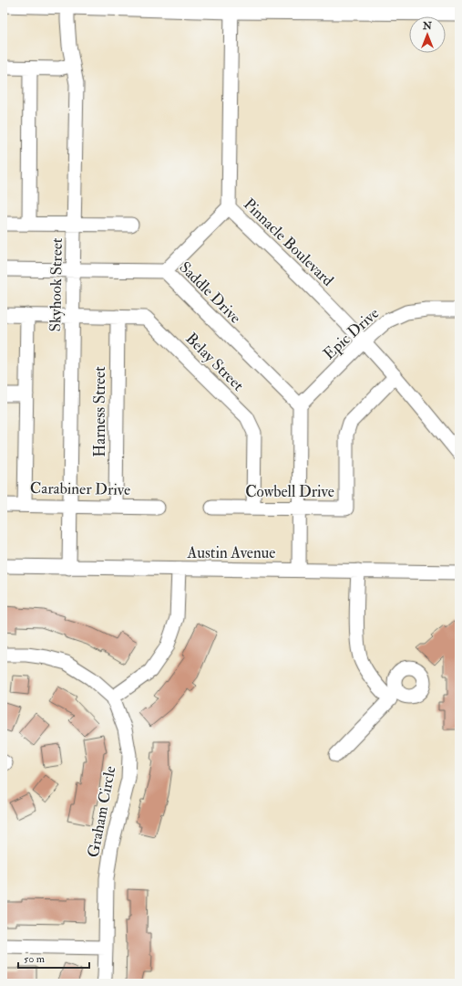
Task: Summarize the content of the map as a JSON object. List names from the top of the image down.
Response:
{
  "streets": {
    "street": [
      "Pinnacle Boulevard",
      "Skyhook Street",
      "Saddle Drive",
      "Epic Drive",
      "Belay Street",
      "Harness Street",
      "Carabiner Drive",
      "Cowbell Drive",
      "Austin Avenue",
      "Graham Circle"
    ]
  },
  "crossings": [
    ["Pinnacle Boulevard", "Epic Drive"],
    ["Pinnacle Boulevard", "Cowbell Drive"],
    ["Skyhook Street", "Saddle Drive"],
    ["Skyhook Street", "Belay Street"],
    ["Skyhook Street", "Carabiner Drive"],
    ["Skyhook Street", "Austin Avenue"],
    ["Saddle Drive", "Epic Drive"],
    ["Belay Street", "Harness Street"],
    ["Belay Street", "Cowbell Drive"],
    ["Harness Street", "Carabiner Drive"]
  ],
  "scale_bar": "50 m",
  "north": "top"
}
